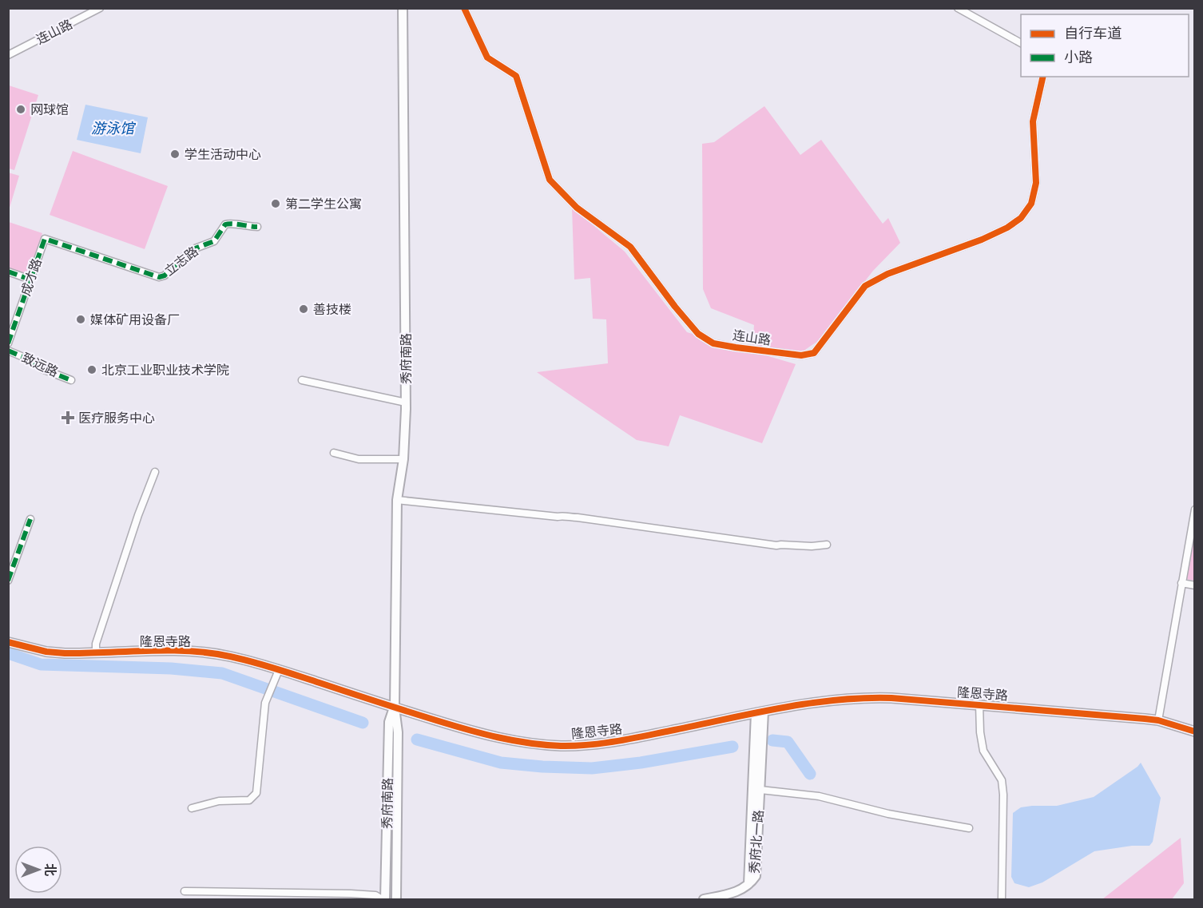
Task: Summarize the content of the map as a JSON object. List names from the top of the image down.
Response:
{
  "streets": {
    "street": [
      "连山路",
      "立志路",
      "成才路",
      "秀府南路",
      "致远路",
      "隆恩寺路",
      "秀府北一路"
    ]
  },
  "crossings": [
    ["立志路", "成才路"],
    ["秀府南路", "隆恩寺路"],
    ["隆恩寺路", "秀府北一路"]
  ],
  "water": ["游泳馆"],
  "places": {
    "other": [
      "网球馆",
      "学生活动中心",
      "第二学生公寓",
      "善技楼",
      "媒体矿用设备厂",
      "北京工业职业技术学院"
    ],
    "health": ["医疗服务中心"]
  },
  "legend": ["自行车道", "小路"],
  "north": "right"
}
